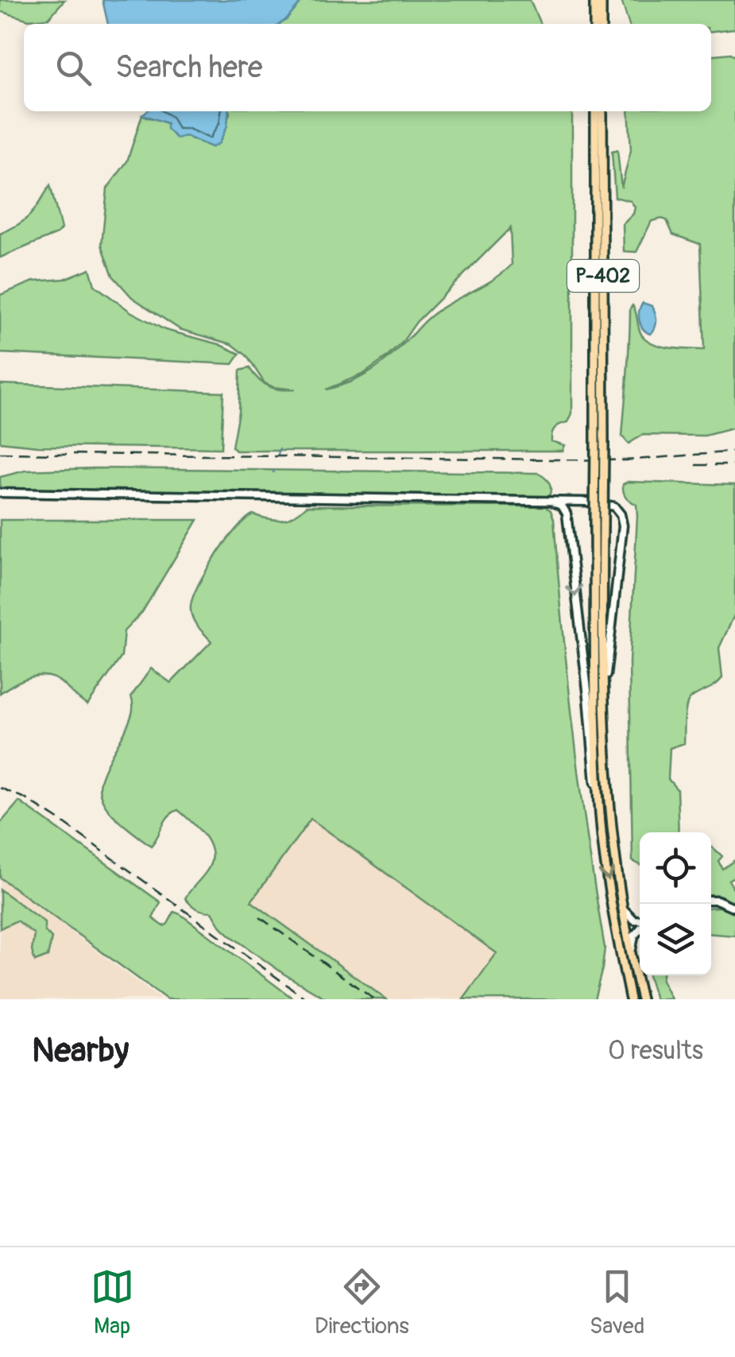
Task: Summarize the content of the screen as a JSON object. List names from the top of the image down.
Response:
{
  "streets": {
    "main road": ["Р-402"]
  },
  "page": {
    "search": "Search here",
    "heading": ["Nearby", "0 results"],
    "nav": ["Map", "Directions", "Saved"]
  }
}
